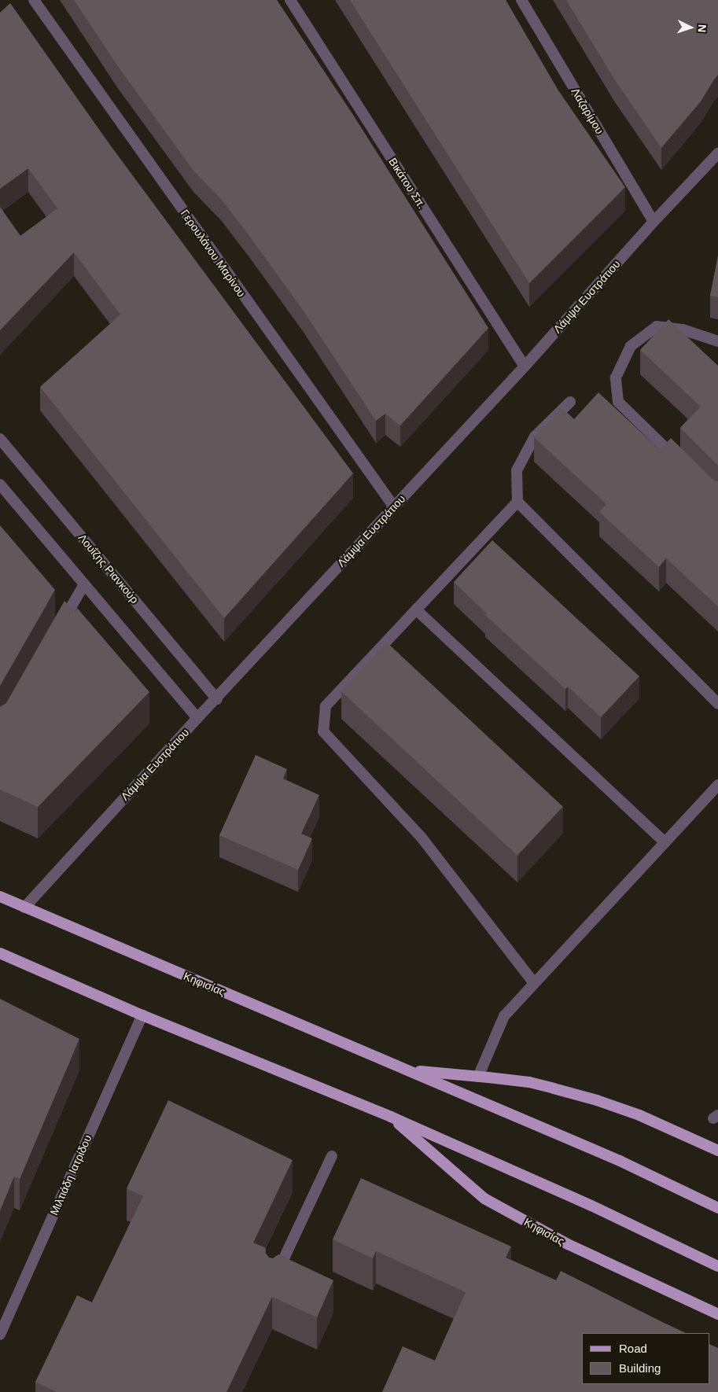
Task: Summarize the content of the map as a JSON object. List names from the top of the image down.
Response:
{
  "streets": {
    "main road": ["Κηφισίας"],
    "street": [
      "Λαζαρίμου",
      "Βικάτου Σπ.",
      "Γερουλάνου Μαρίνου",
      "Λάμψα Ευστράτιου",
      "Λουΐζης Ριανκούρ",
      "Μιλτιάδη Ιατρίδου"
    ]
  },
  "crossings": [
    ["Λαζαρίμου", "Λάμψα Ευστράτιου"],
    ["Βικάτου Σπ.", "Λάμψα Ευστράτιου"],
    ["Γερουλάνου Μαρίνου", "Λάμψα Ευστράτιου"],
    ["Λάμψα Ευστράτιου", "Λουΐζης Ριανκούρ"],
    ["Λάμψα Ευστράτιου", "Κηφισίας"],
    ["Κηφισίας", "Μιλτιάδη Ιατρίδου"]
  ],
  "legend": ["Road", "Building"],
  "north": "right"
}
